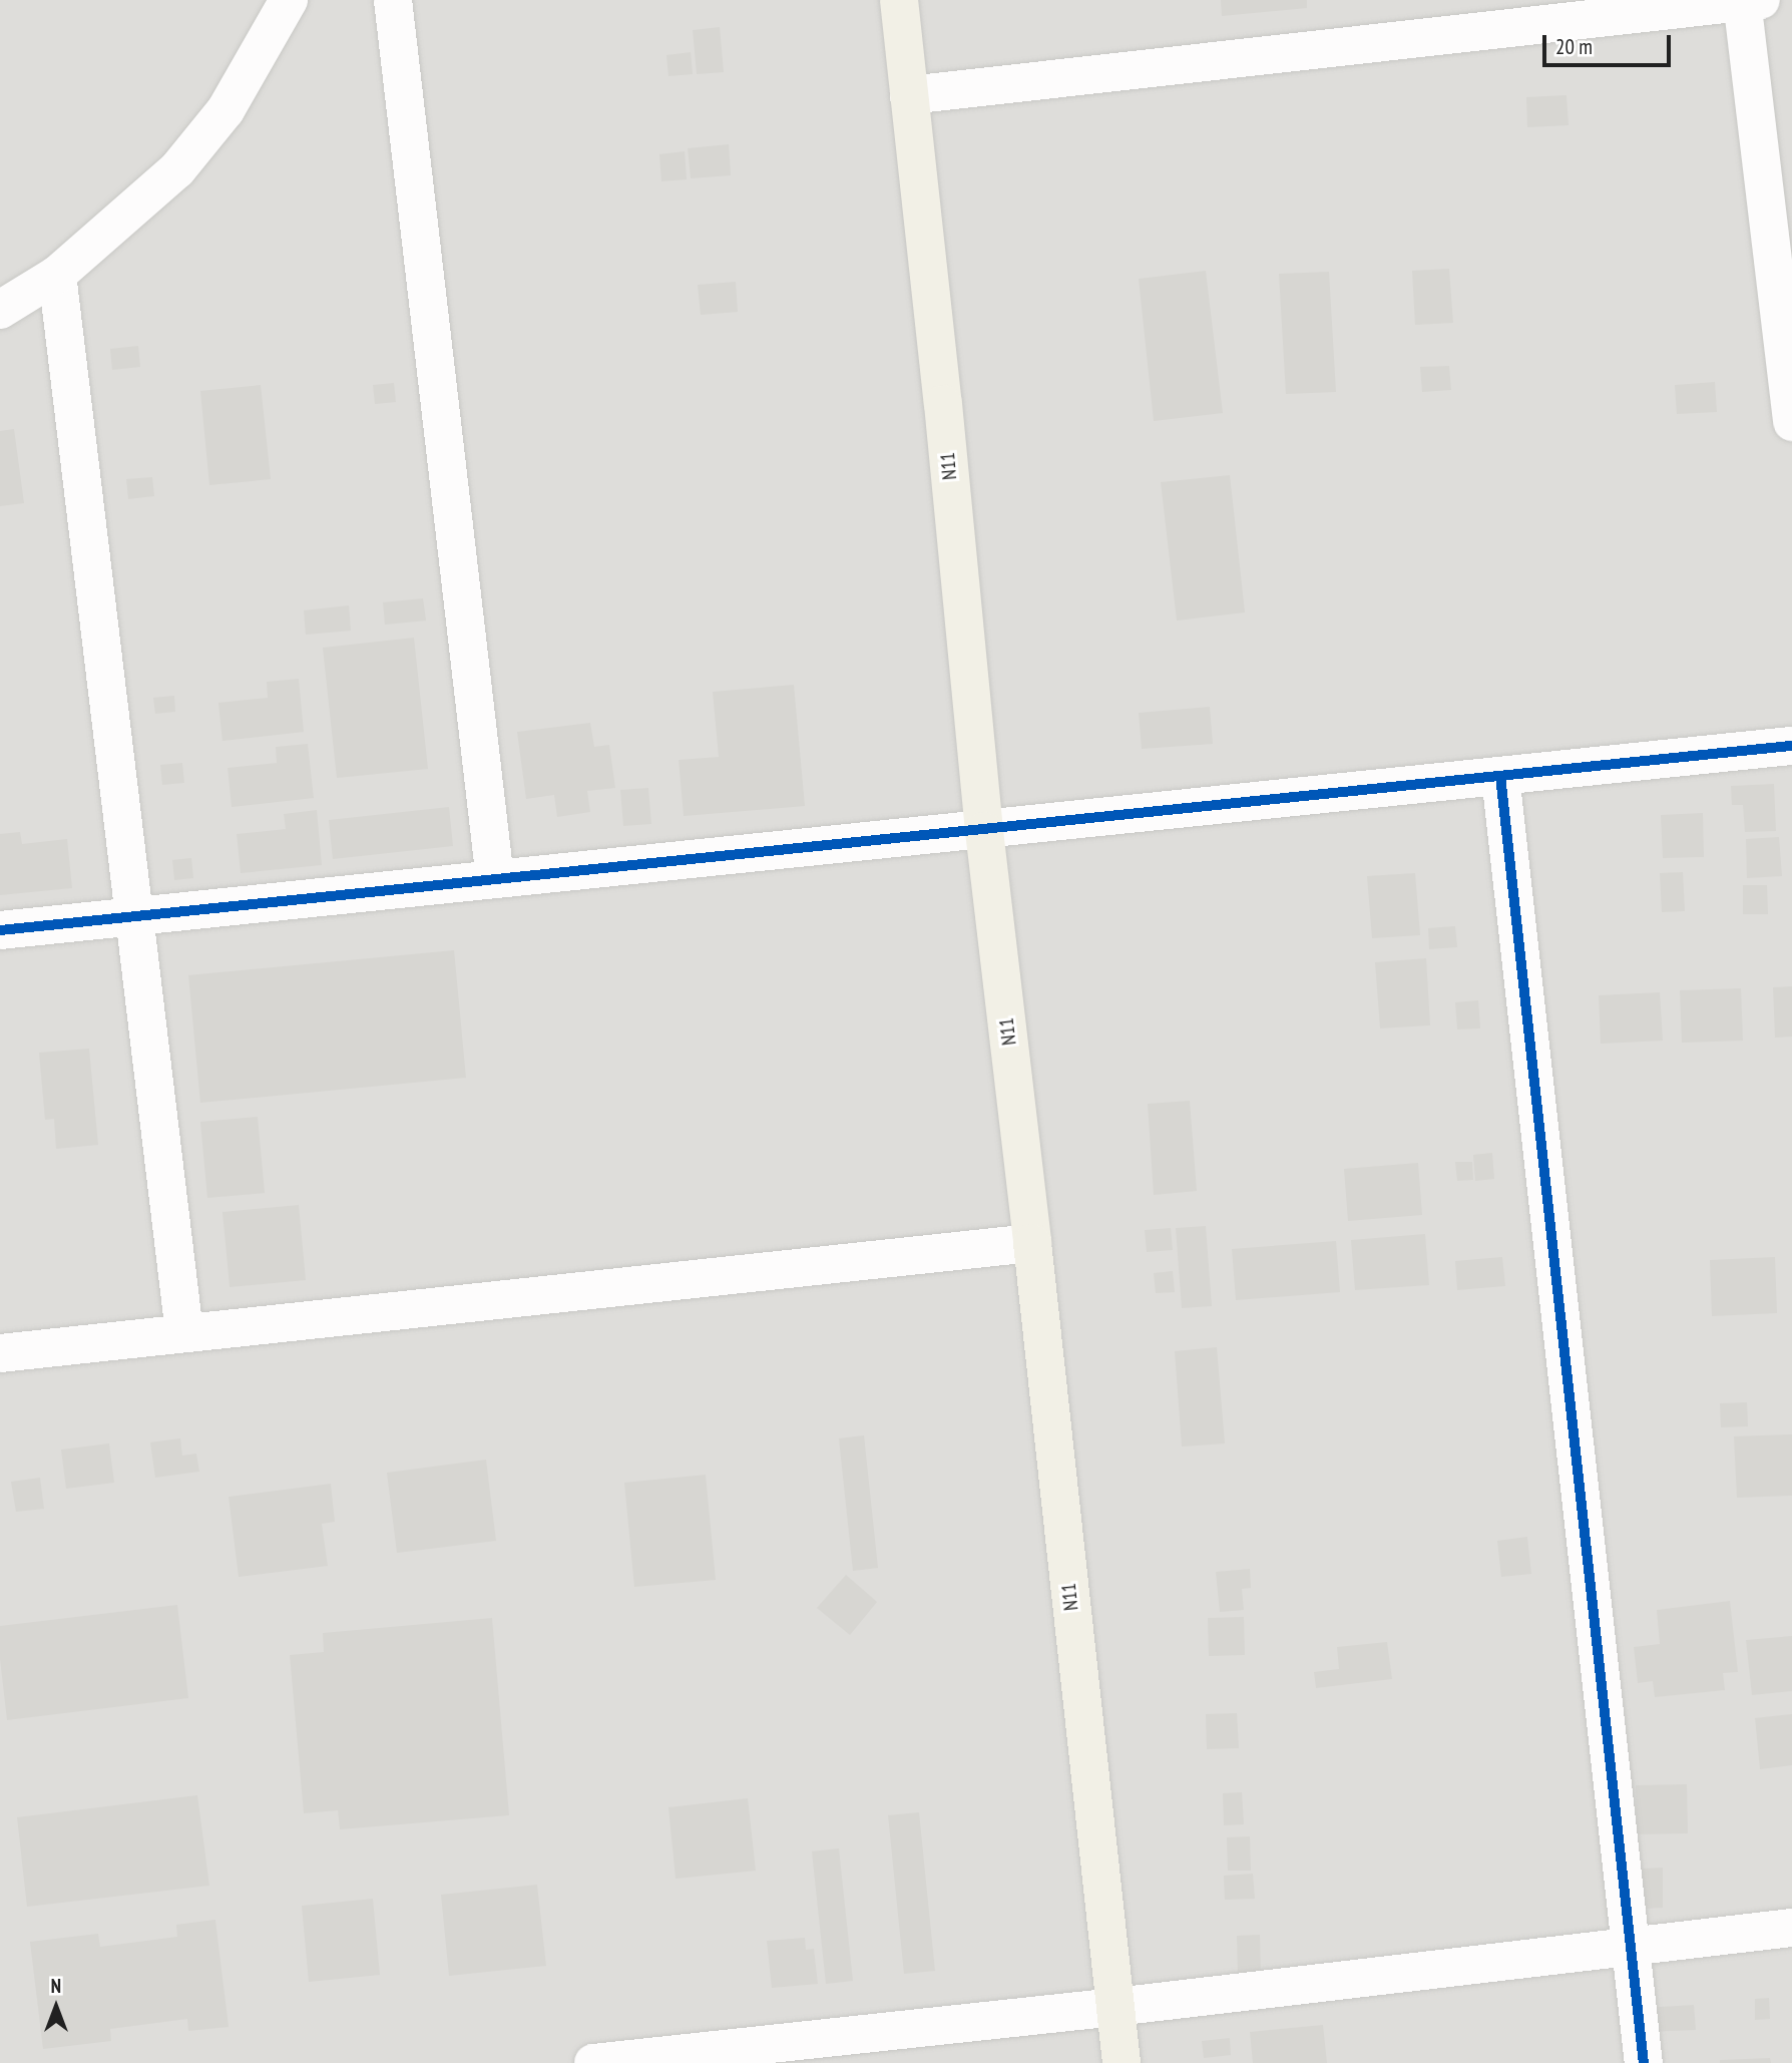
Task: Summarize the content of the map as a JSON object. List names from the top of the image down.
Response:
{
  "streets": {
    "main road": ["N11"]
  },
  "scale_bar": "20 m",
  "north": "top"
}
